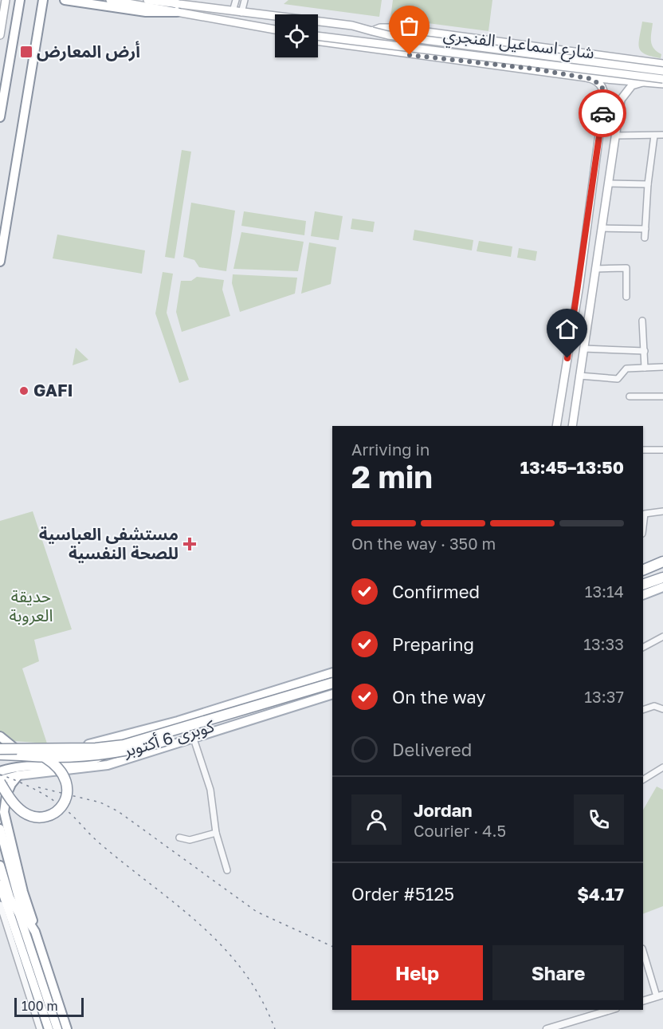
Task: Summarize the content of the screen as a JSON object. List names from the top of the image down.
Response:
{
  "streets": {
    "highway": ["كوبرى 6 أكتوبر"],
    "main road": ["شارع اسماعيل الفنجري"]
  },
  "parks": ["حديقة العروبة"],
  "places": {
    "transit": ["أرض المعارض"],
    "other": ["GAFI"],
    "health": ["مستشفى العباسية للصحة النفسية"]
  },
  "scale_bar": "100 m",
  "page": {
    "heading": ["2 min", "Arriving in", "13:45–13:50"],
    "panel": [
      "Jordan",
      "Courier · 4.5",
      "Order #5125",
      "$4.17"
    ],
    "bar": "On the way · 350 m",
    "list": [
      ["Confirmed", "13:14"],
      ["Preparing", "13:33"],
      ["On the way", "13:37"],
      "Delivered"
    ],
    "buttons": ["Help", "Share"],
    "scale": "100 m"
  }
}
